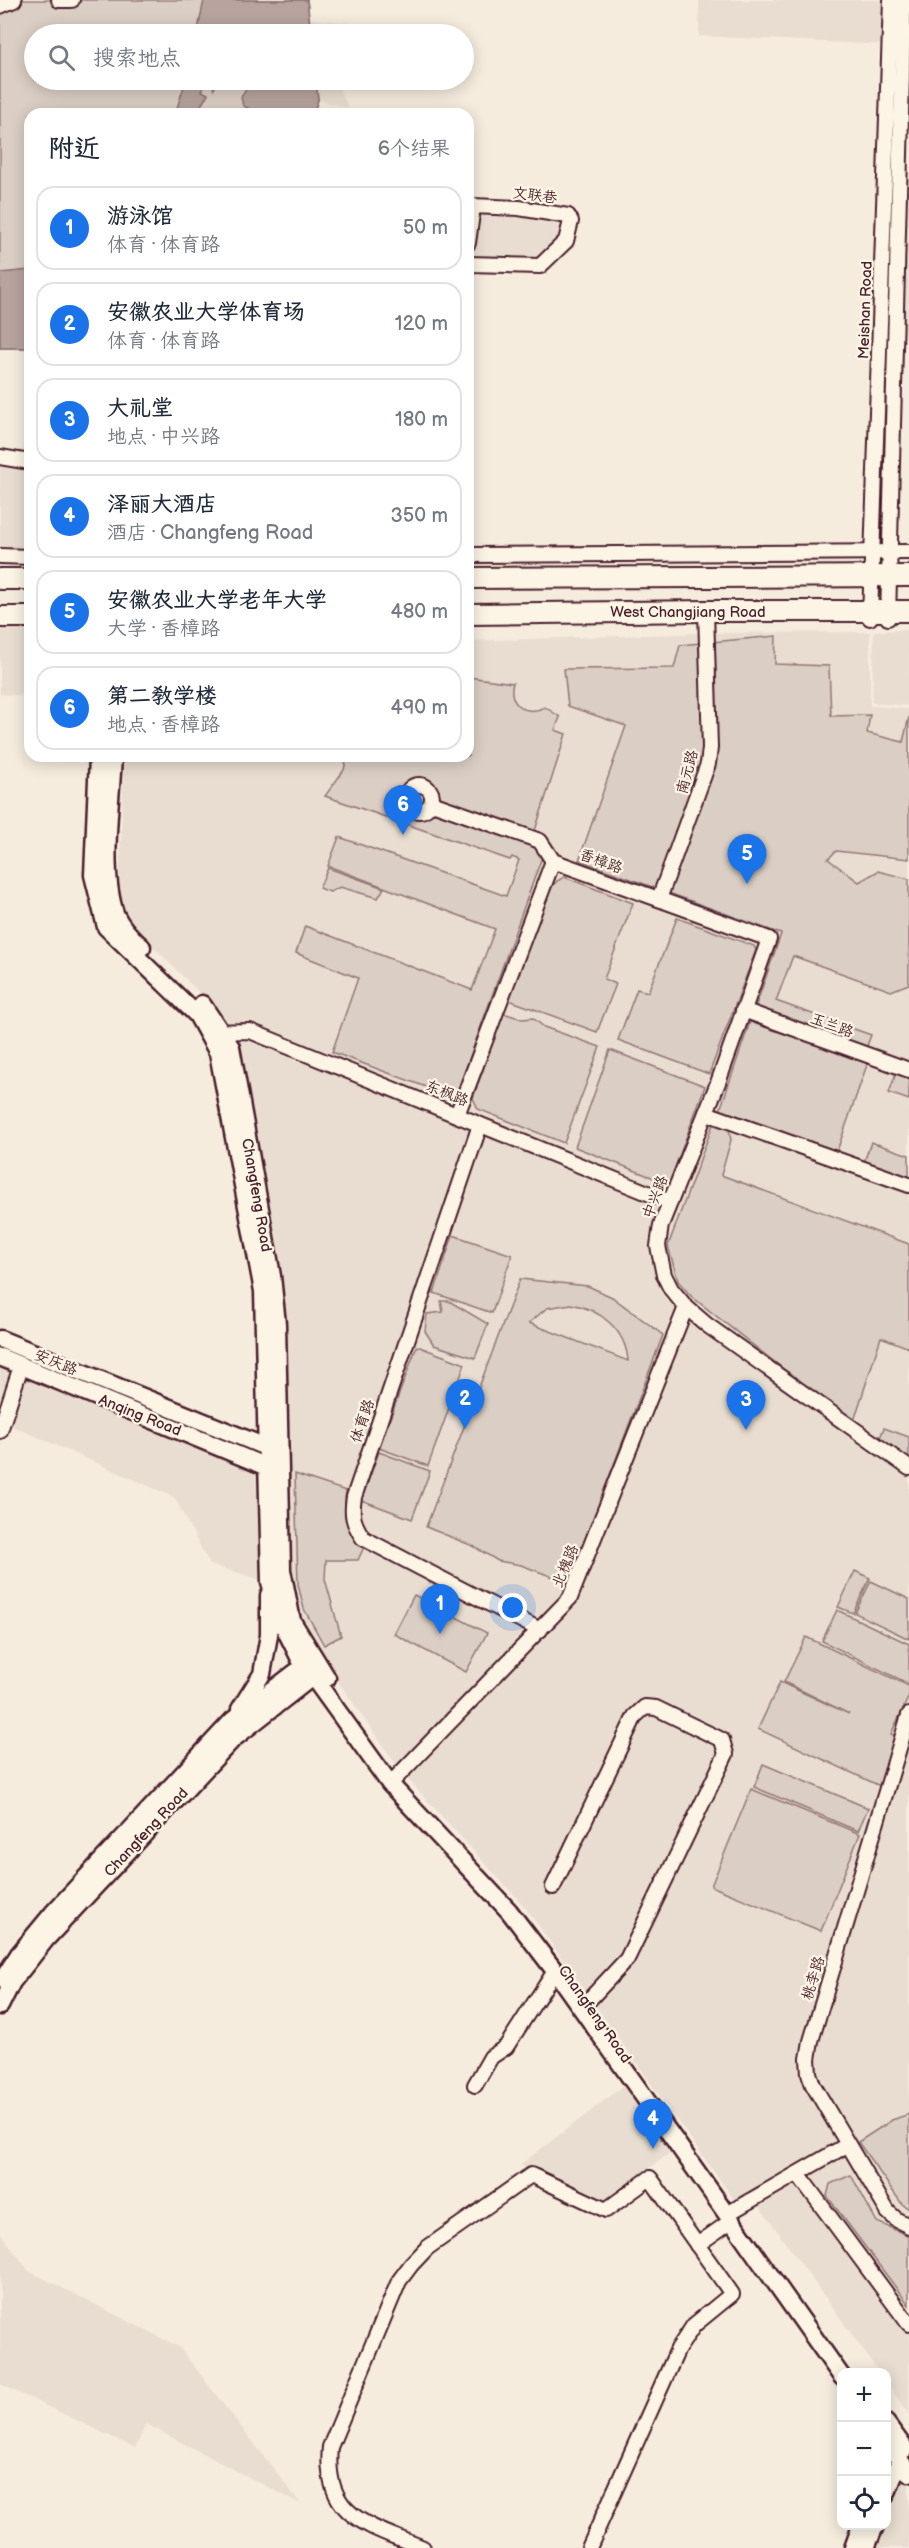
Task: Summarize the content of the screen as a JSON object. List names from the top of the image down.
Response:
{
  "streets": {
    "highway": ["West Changjiang Road"],
    "main road": ["Changfeng Road", "安庆路", "Anqing Road"],
    "street": [
      "文联巷",
      "Meishan Road",
      "南元路",
      "香樟路",
      "玉兰路",
      "东枫路",
      "中兴路",
      "体育路",
      "北槐路",
      "桃李路"
    ]
  },
  "crossings": [
    ["Meishan Road", "West Changjiang Road"],
    ["West Changjiang Road", "南元路"],
    ["南元路", "香樟路"],
    ["香樟路", "中兴路"],
    ["玉兰路", "中兴路"],
    ["东枫路", "Changfeng Road"],
    ["东枫路", "中兴路"],
    ["东枫路", "体育路"],
    ["Changfeng Road", "安庆路"],
    ["Changfeng Road", "Anqing Road"],
    ["Changfeng Road", "北槐路"],
    ["中兴路", "北槐路"],
    ["体育路", "北槐路"]
  ],
  "page": {
    "search": "搜索地点",
    "heading": ["附近", "6个结果"],
    "list": [
      {
        "mark": "1",
        "name": "游泳馆",
        "note": "体育 · 体育路",
        "value": "50 m"
      },
      {
        "mark": "2",
        "name": "安徽农业大学体育场",
        "note": "体育 · 体育路",
        "value": "120 m"
      },
      {
        "mark": "3",
        "name": "大礼堂",
        "note": "地点 · 中兴路",
        "value": "180 m"
      },
      {
        "mark": "4",
        "name": "泽丽大酒店",
        "note": "酒店 · Changfeng Road",
        "value": "350 m"
      },
      {
        "mark": "5",
        "name": "安徽农业大学老年大学",
        "note": "大学 · 香樟路",
        "value": "480 m"
      },
      {
        "mark": "6",
        "name": "第二教学楼",
        "note": "地点 · 香樟路",
        "value": "490 m"
      }
    ],
    "pins": [
      "6",
      "5",
      "2",
      "3",
      "1",
      "4"
    ],
    "map_buttons": ["+", "−"]
  }
}
